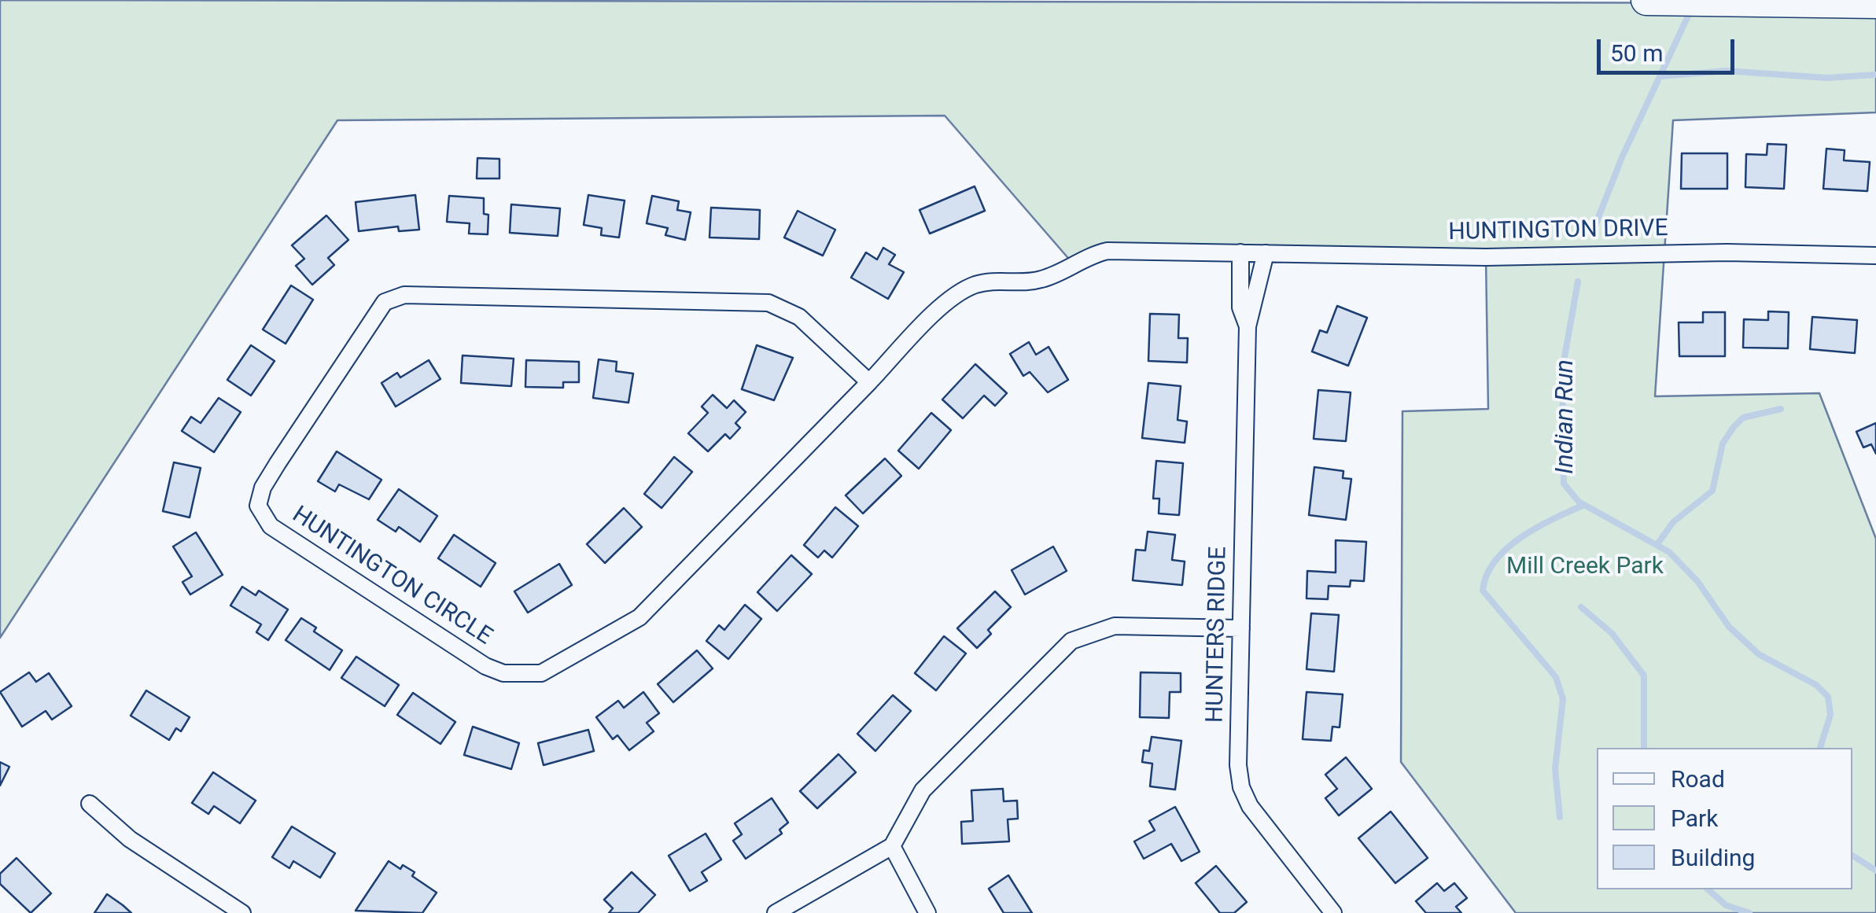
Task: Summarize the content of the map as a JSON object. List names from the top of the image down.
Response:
{
  "streets": {
    "street": ["HUNTINGTON DRIVE", "HUNTINGTON CIRCLE", "HUNTERS RIDGE"]
  },
  "crossings": [
    ["HUNTINGTON DRIVE", "HUNTINGTON CIRCLE"],
    ["HUNTINGTON DRIVE", "HUNTERS RIDGE"],
    ["HUNTINGTON CIRCLE", "HUNTERS RIDGE"]
  ],
  "water": ["Indian Run"],
  "parks": ["Mill Creek Park"],
  "legend": ["Road", "Park", "Building"],
  "scale_bar": "50 m"
}
